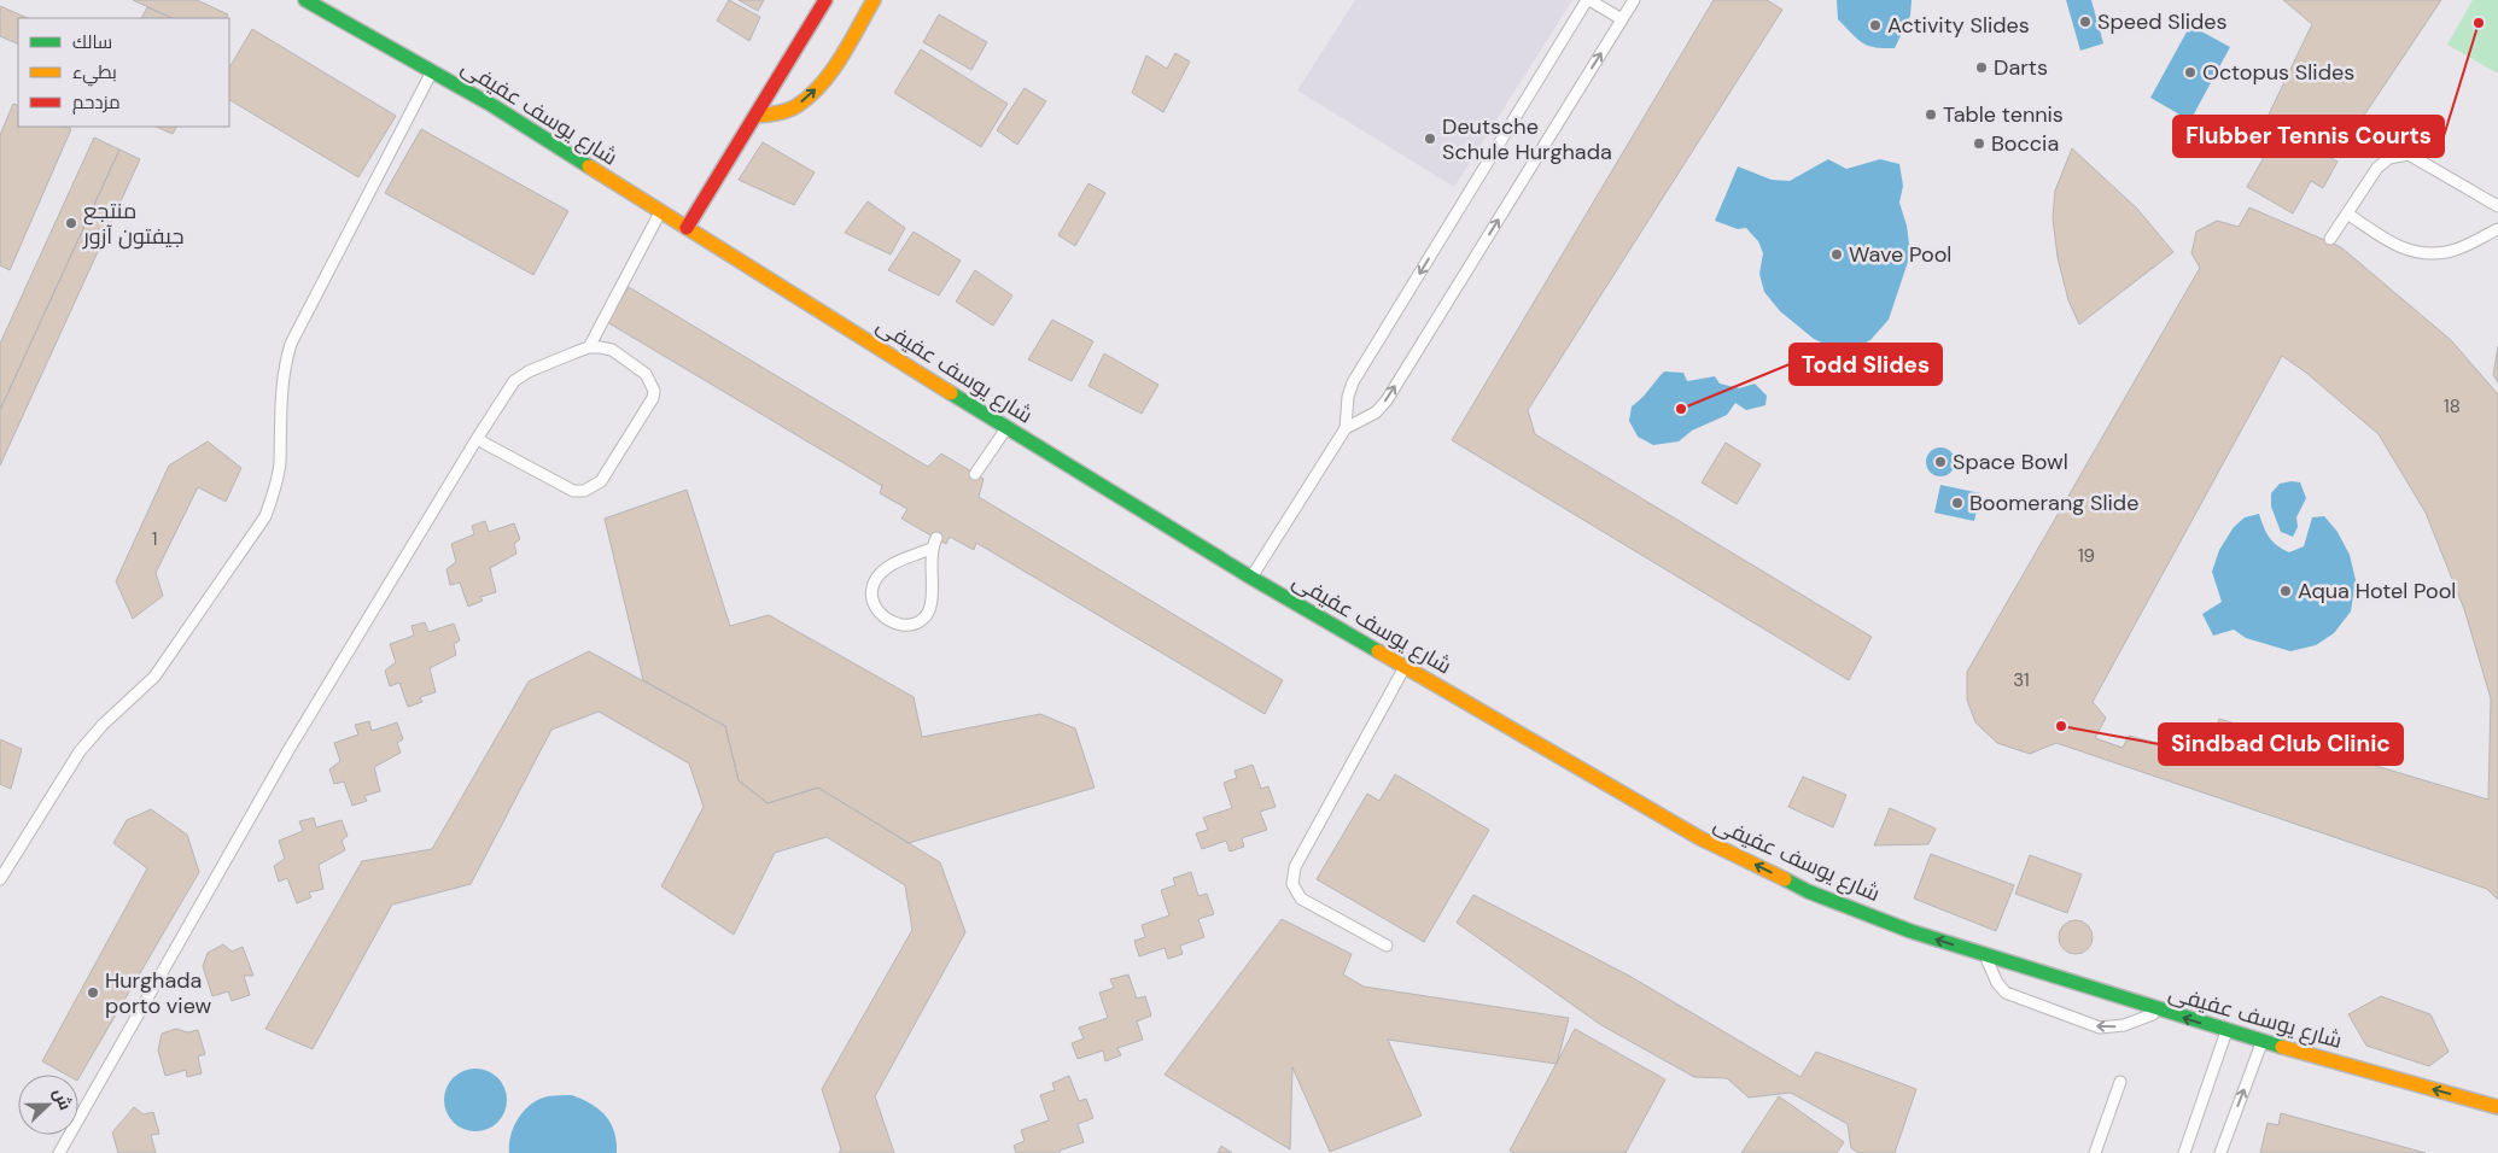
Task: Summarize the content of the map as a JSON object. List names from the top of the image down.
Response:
{
  "streets": {
    "street": ["شارع يوسف عفيفى"]
  },
  "one_way": ["شارع يوسف عفيفى"],
  "places": [
    "Speed Slides",
    "Flubber Tennis Courts",
    "Activity Slides",
    "Darts",
    "Octopus Slides",
    "Table tennis",
    "Deutsche Schule Hurghada",
    "Boccia",
    "منتجع جيفتون آزور",
    "Wave Pool",
    "Todd Slides",
    "Space Bowl",
    "Boomerang Slide",
    "Aqua Hotel Pool",
    "Sindbad Club Clinic",
    "Hurghada porto view"
  ],
  "house_numbers": [
    "18",
    "1",
    "19",
    "31"
  ],
  "legend": ["سالك", "بطيء", "مزدحم"],
  "north": "right"
}
